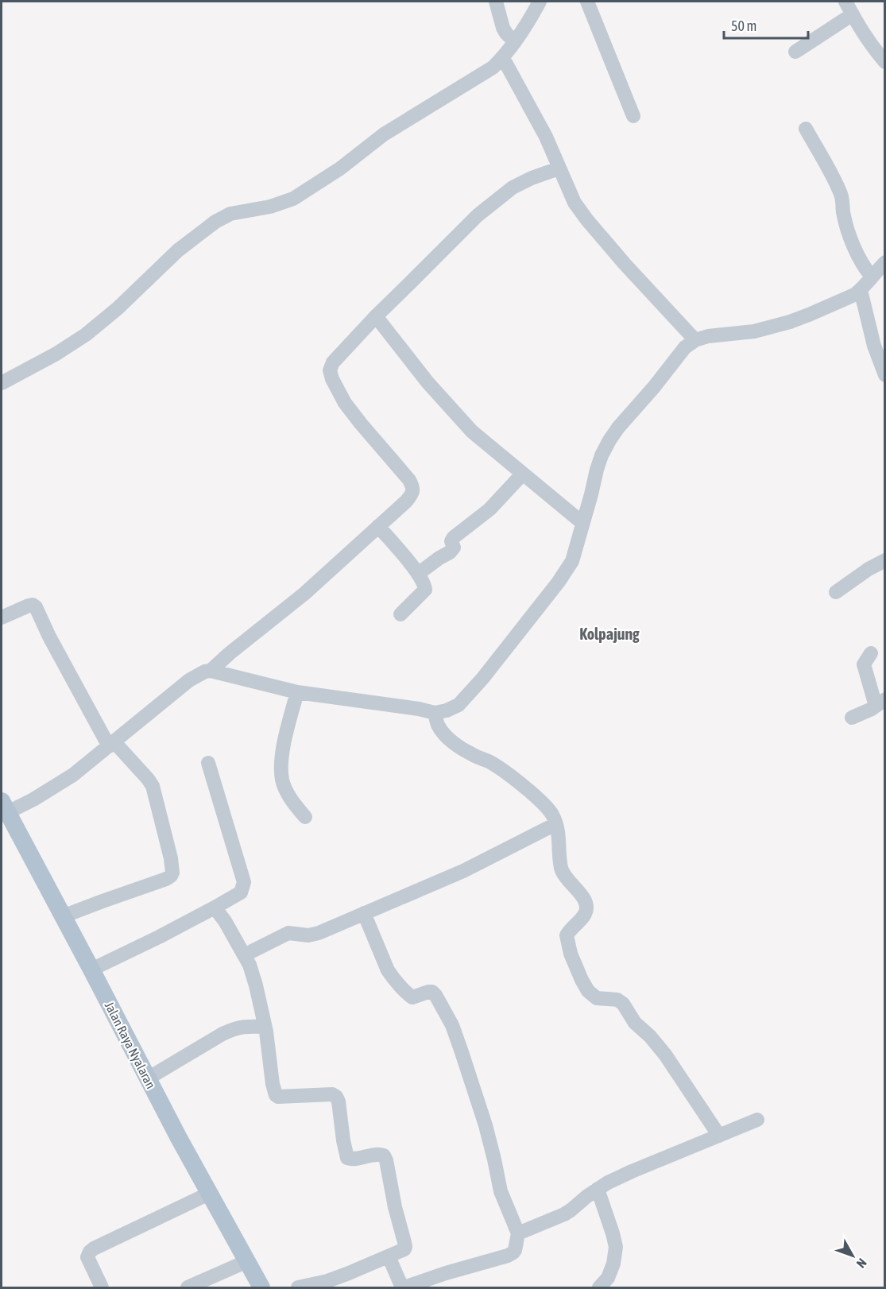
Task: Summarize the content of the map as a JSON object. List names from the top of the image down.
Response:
{
  "streets": {
    "main road": ["Jalan Raya Nyalaran"]
  },
  "districts": ["Kolpajung"],
  "scale_bar": "50 m",
  "north": "bottom right"
}
